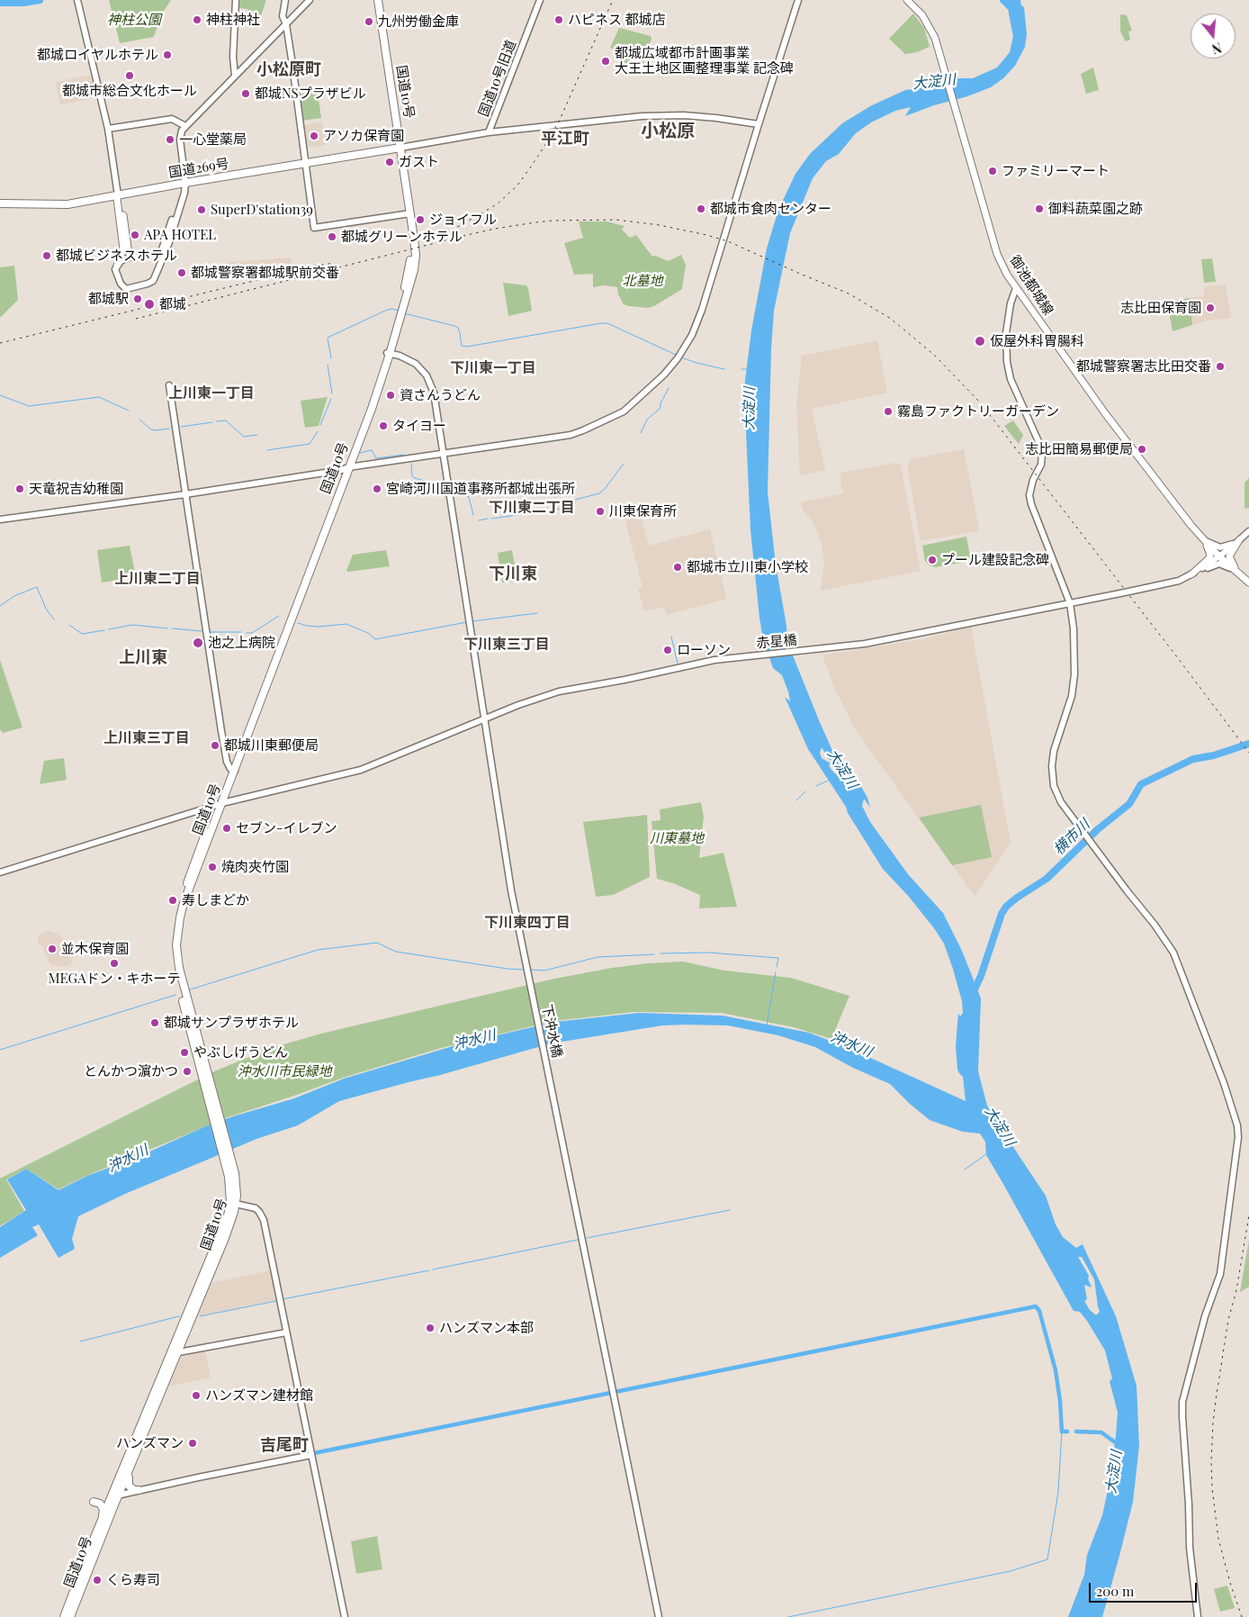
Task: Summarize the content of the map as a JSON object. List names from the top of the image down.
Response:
{
  "streets": {
    "highway": ["国道10号", "国道269号"],
    "main road": ["御池都城線"],
    "street": ["国道10号旧道", "赤星橋", "下沖水橋"]
  },
  "crossings": [
    ["国道10号旧道", "国道10号"],
    ["国道10号旧道", "国道269号"],
    ["国道10号", "国道269号"],
    ["国道10号", "赤星橋"],
    ["国道10号", "下沖水橋"],
    ["赤星橋", "下沖水橋"]
  ],
  "districts": [
    "小松原町",
    "小松原",
    "平江町",
    "下川東一丁目",
    "上川東一丁目",
    "下川東二丁目",
    "下川東",
    "上川東二丁目",
    "下川東三丁目",
    "上川東",
    "上川東三丁目",
    "下川東四丁目",
    "吉尾町"
  ],
  "water": ["大淀川", "横市川", "沖水川"],
  "parks": [
    "神柱公園",
    "北墓地",
    "川東墓地",
    "沖水川市民緑地"
  ],
  "places": [
    "神柱神社",
    "ハピネス 都城店",
    "九州労働金庫",
    "都城ロイヤルホテル",
    "都城広域都市計画事業 大王土地区画整理事業 記念碑",
    "都城市総合文化ホール",
    "都城NSプラザビル",
    "アソカ保育園",
    "一心堂薬局",
    "ガスト",
    "ファミリーマート",
    "都城市食肉センター",
    "御料蔬菜園之跡",
    "SuperD'station39",
    "ジョイフル",
    "APA HOTEL",
    "都城グリーンホテル",
    "都城ビジネスホテル",
    "都城警察署都城駅前交番",
    "都城駅",
    "都城",
    "志比田保育園",
    "仮屋外科胃腸科",
    "都城警察署志比田交番",
    "資さんうどん",
    "霧島ファクトリーガーデン",
    "タイヨー",
    "志比田簡易郵便局",
    "天竜祝吉幼稚園",
    "宮崎河川国道事務所都城出張所",
    "川東保育所",
    "プール建設記念碑",
    "都城市立川東小学校",
    "池之上病院",
    "ローソン",
    "都城川東郵便局",
    "セブン-イレブン",
    "焼肉夾竹園",
    "寿しまどか",
    "並木保育園",
    "MEGAドン・キホーテ",
    "都城サンプラザホテル",
    "やぶしげうどん",
    "とんかつ濵かつ",
    "ハンズマン本部",
    "ハンズマン建材館",
    "ハンズマン",
    "くら寿司"
  ],
  "scale_bar": "200 m",
  "north": "bottom"
}
